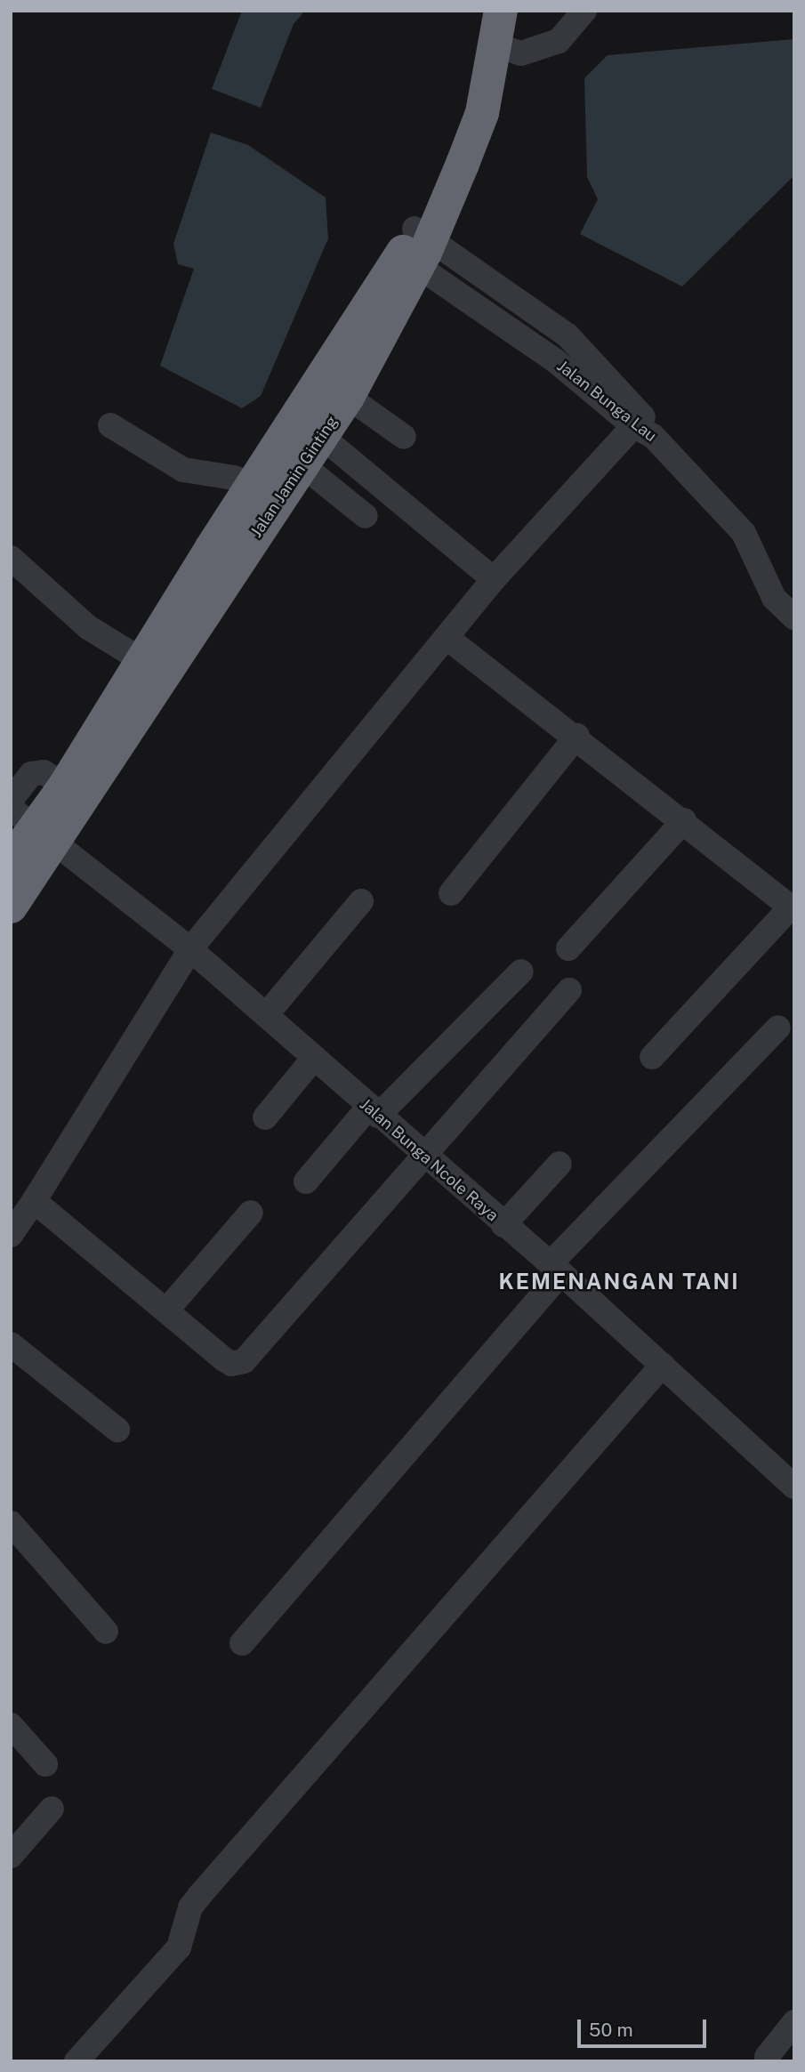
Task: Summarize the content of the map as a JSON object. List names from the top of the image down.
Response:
{
  "streets": {
    "highway": ["Jalan Jamin Ginting"],
    "street": ["Jalan Bunga Lau", "Jalan Bunga Ncole Raya"]
  },
  "crossings": [
    ["Jalan Bunga Lau", "Jalan Jamin Ginting"],
    ["Jalan Jamin Ginting", "Jalan Bunga Ncole Raya"]
  ],
  "districts": ["KEMENANGAN TANI"],
  "scale_bar": "50 m"
}
